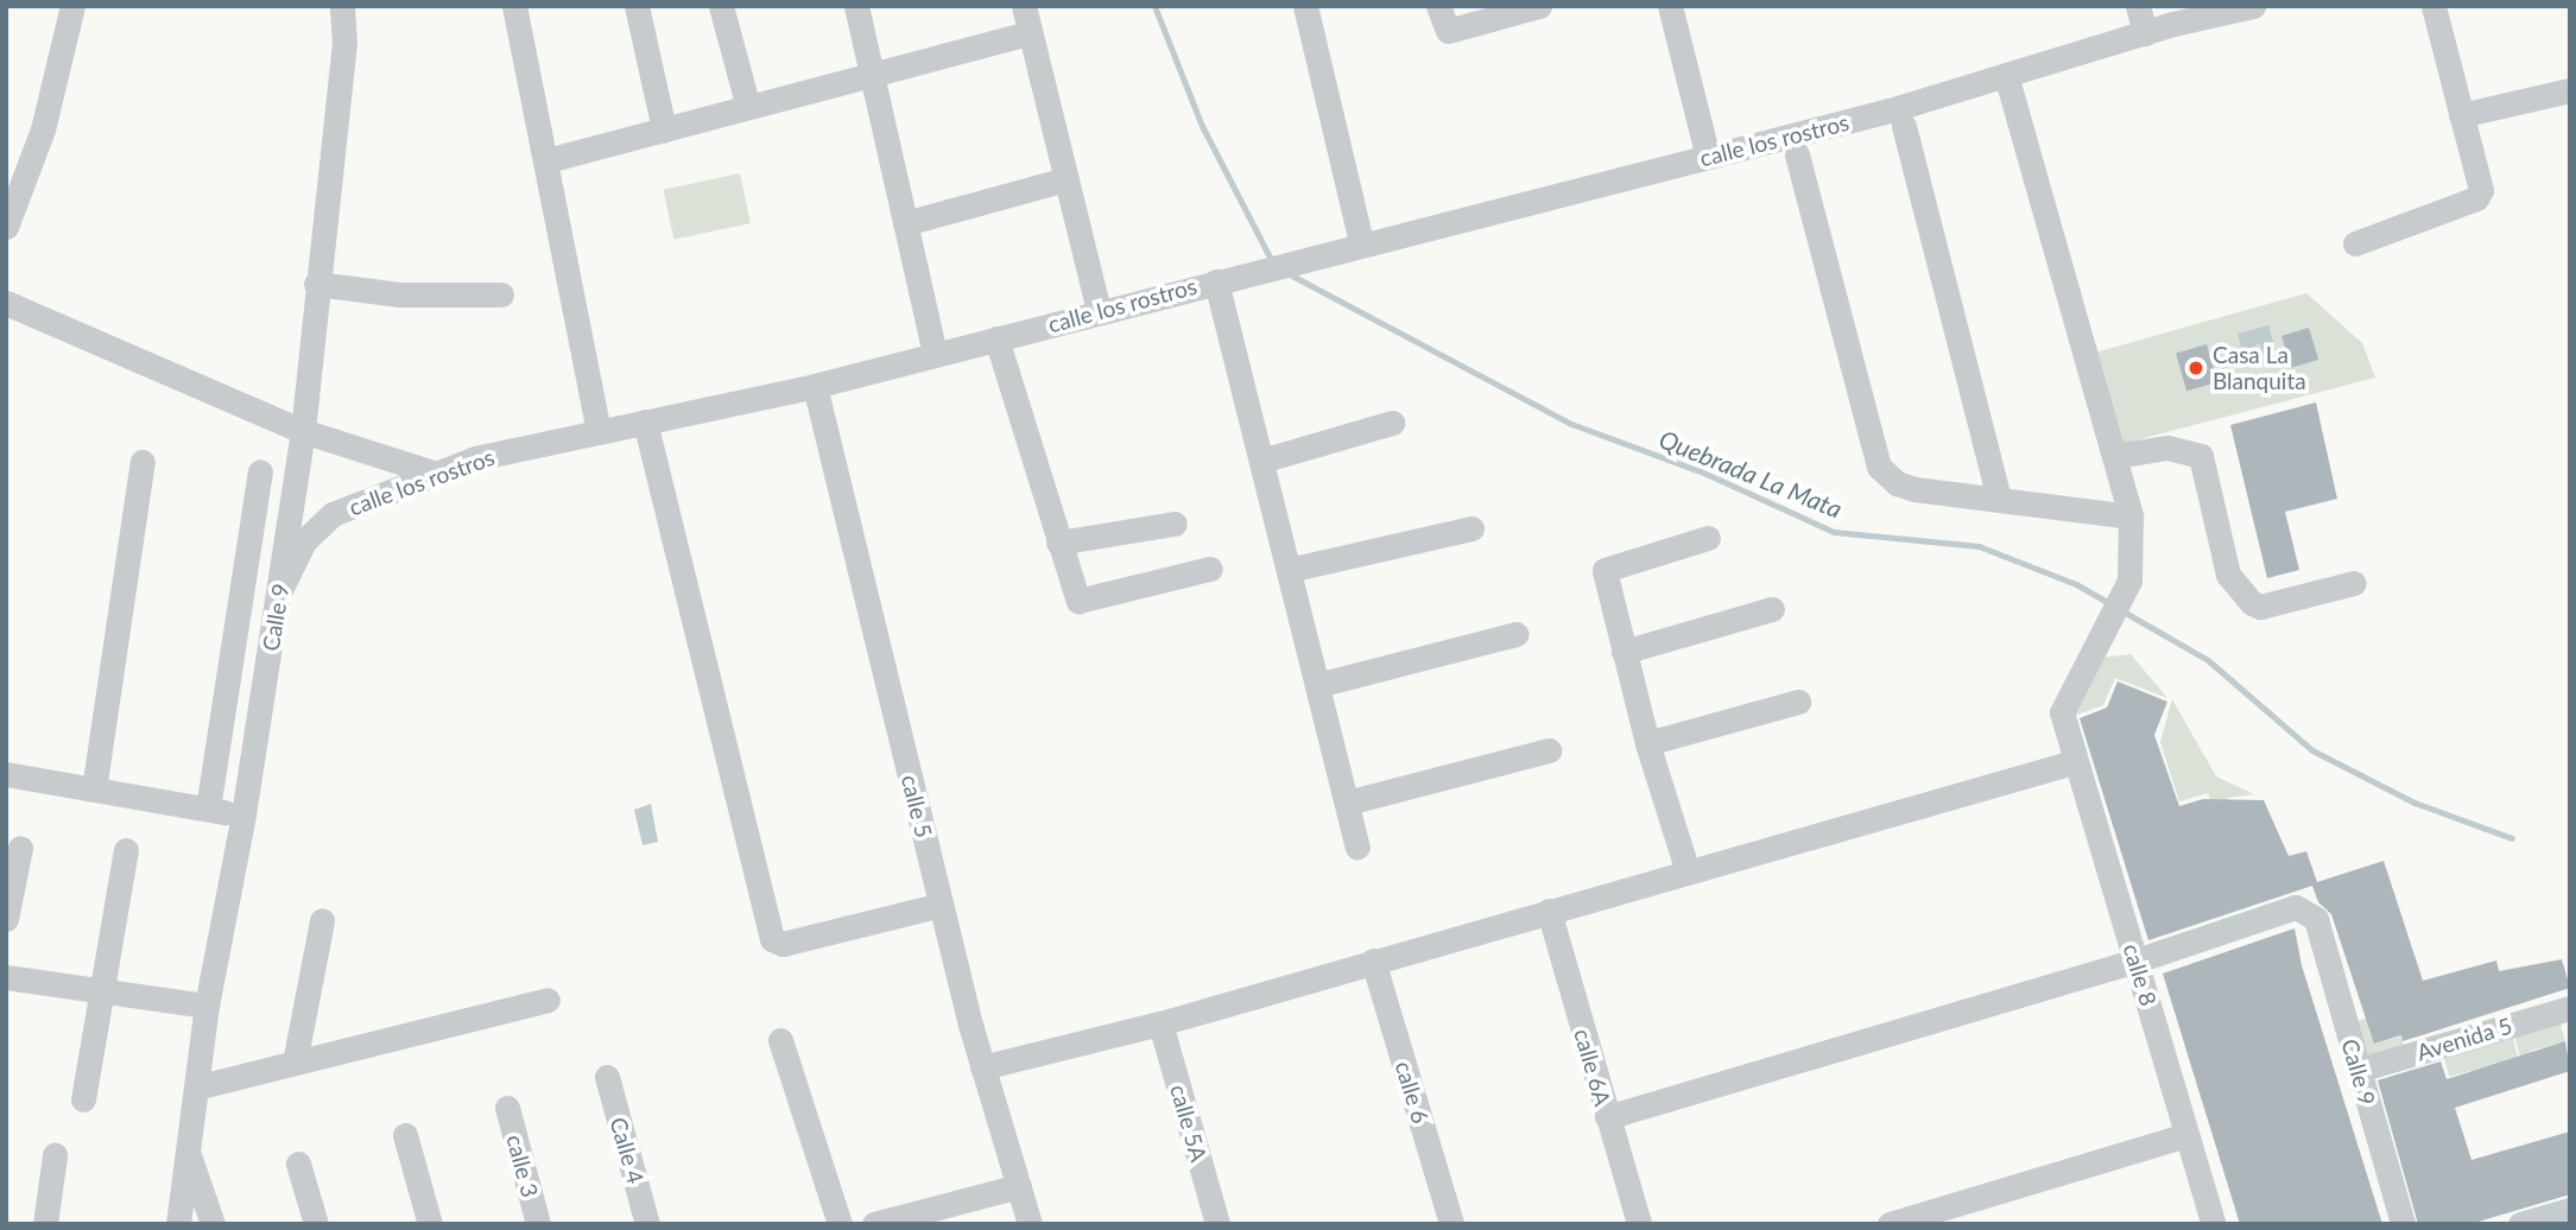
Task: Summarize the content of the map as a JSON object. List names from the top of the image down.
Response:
{
  "streets": {
    "street": [
      "calle los rostros",
      "Calle 9",
      "calle 5",
      "calle 8",
      "Avenida 5",
      "calle 6A",
      "calle 6",
      "calle 5A",
      "Calle 4",
      "calle 3"
    ]
  },
  "crossings": [
    ["calle los rostros", "Calle 9"],
    ["calle los rostros", "calle 5"],
    ["Calle 9", "calle 8"],
    ["Calle 9", "Avenida 5"]
  ],
  "water": ["Quebrada La Mata"],
  "places": ["Casa La Blanquita"]
}
